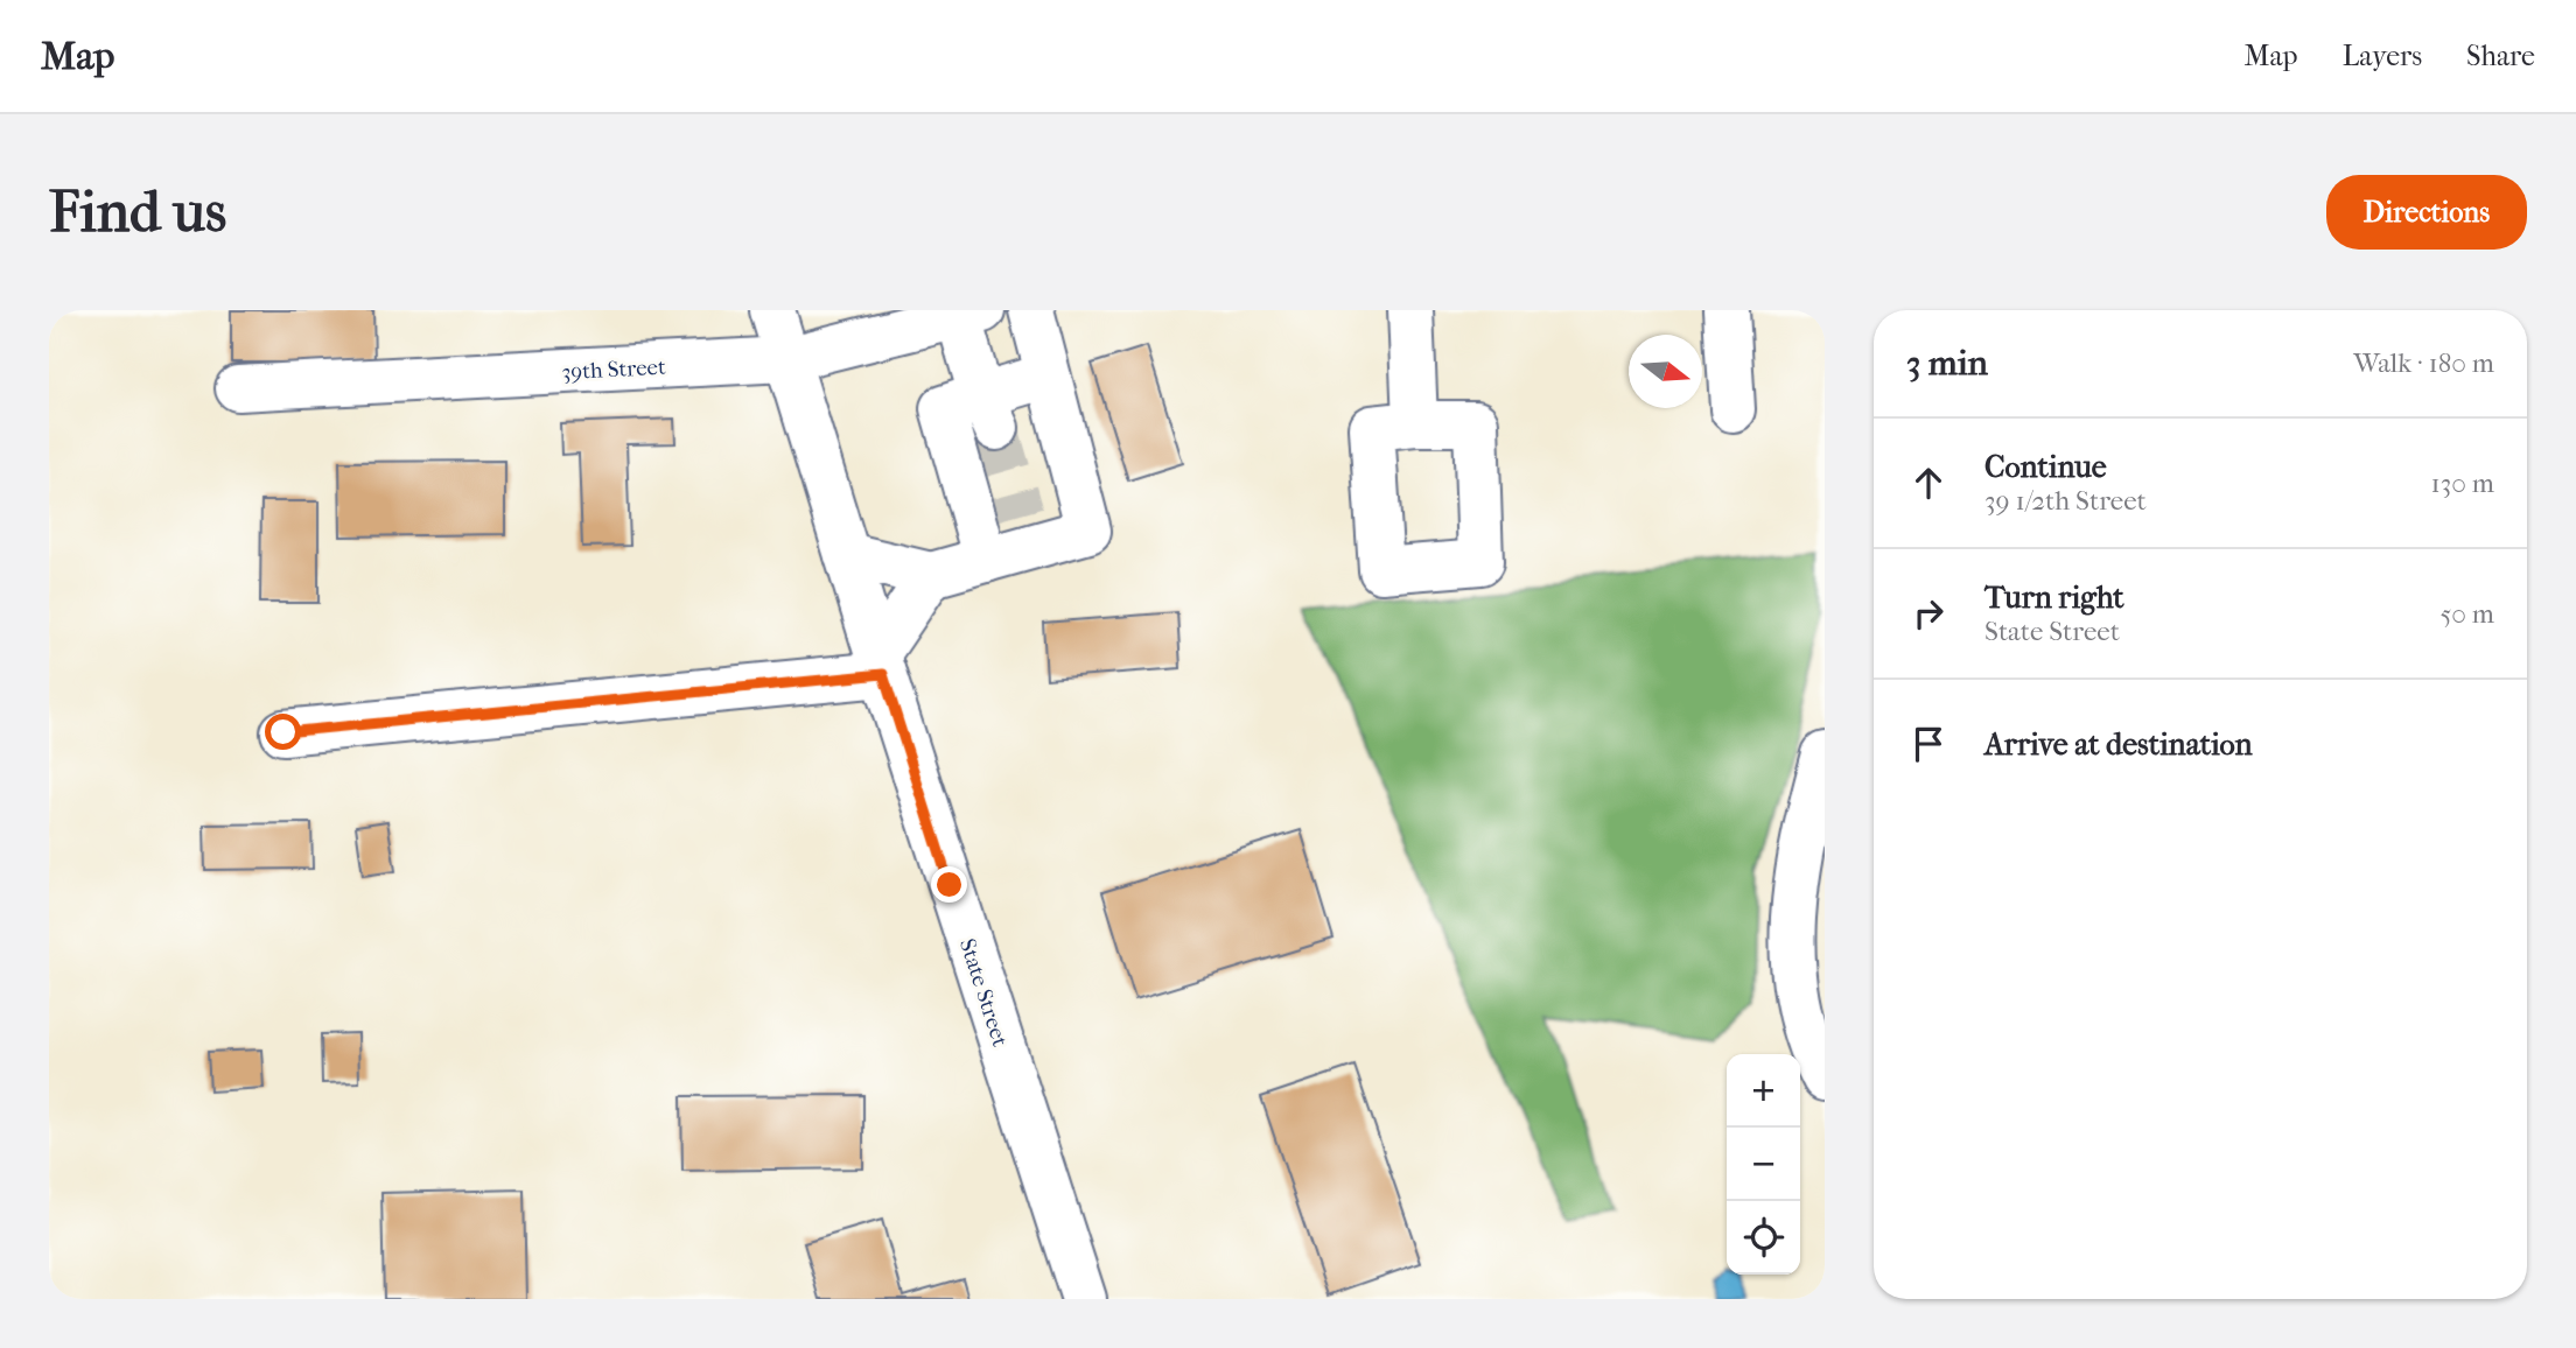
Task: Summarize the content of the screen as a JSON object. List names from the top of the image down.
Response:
{
  "streets": {
    "street": ["39th Street", "State Street"]
  },
  "crossings": [
    ["39th Street", "State Street"]
  ],
  "north": "right",
  "page": {
    "header": "Map",
    "nav": ["Map", "Layers", "Share"],
    "buttons": "Directions",
    "title": "Find us",
    "heading": ["3 min", "Walk · 180 m"],
    "list": [
      ["Continue", "39 1/2th Street", "130 m"],
      ["Turn right", "State Street", "50 m"],
      "Arrive at destination"
    ],
    "map_buttons": ["+", "−"]
  }
}
